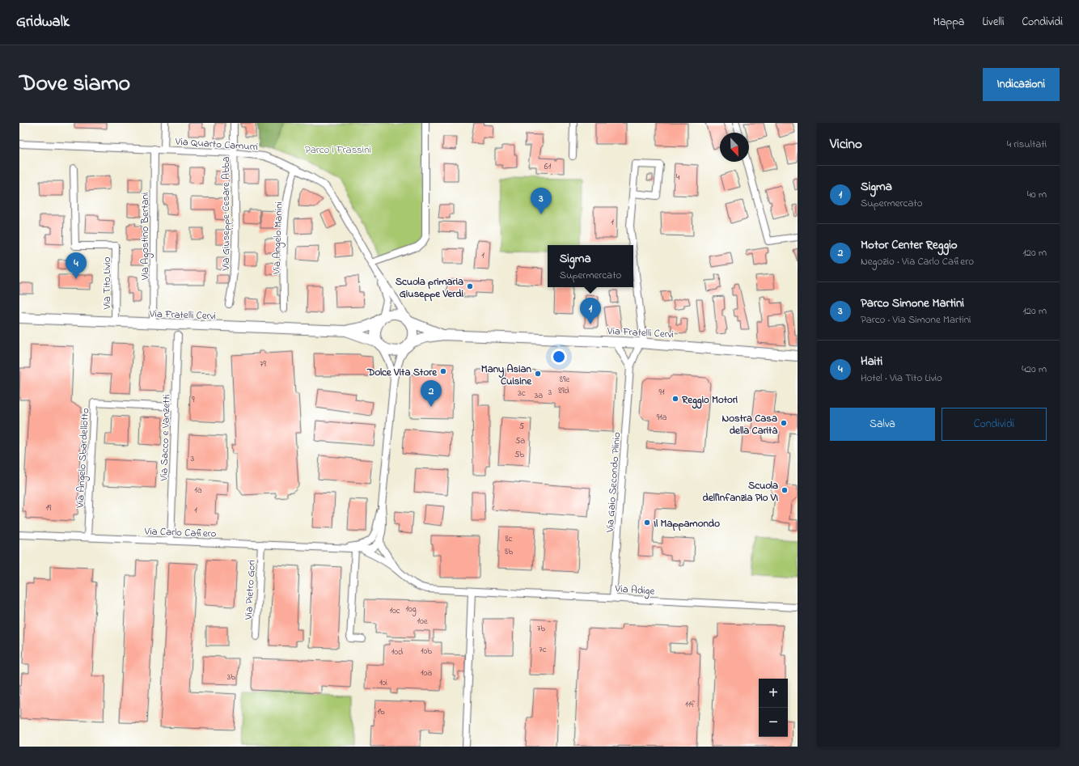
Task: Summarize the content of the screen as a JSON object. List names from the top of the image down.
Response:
{
  "streets": {
    "main road": ["Via Fratelli Cervi"],
    "street": [
      "Via Quarto Camurri",
      "Via Giuseppe Cesare Abba",
      "Via Agostino Bertani",
      "Via Angelo Manini",
      "Via Tito Livio",
      "Via Sacco e Vanzetti",
      "Via Angelo Sbardellotto",
      "Via Gaio Secondo Plinio",
      "Via Carlo Cafiero",
      "Via Adige",
      "Via Pietro Gori"
    ]
  },
  "crossings": [
    ["Via Quarto Camurri", "Via Giuseppe Cesare Abba"],
    ["Via Quarto Camurri", "Via Agostino Bertani"],
    ["Via Quarto Camurri", "Via Angelo Manini"],
    ["Via Quarto Camurri", "Via Fratelli Cervi"],
    ["Via Quarto Camurri", "Via Carlo Cafiero"],
    ["Via Agostino Bertani", "Via Fratelli Cervi"],
    ["Via Tito Livio", "Via Fratelli Cervi"],
    ["Via Fratelli Cervi", "Via Gaio Secondo Plinio"],
    ["Via Fratelli Cervi", "Via Carlo Cafiero"],
    ["Via Sacco e Vanzetti", "Via Angelo Sbardellotto"],
    ["Via Sacco e Vanzetti", "Via Carlo Cafiero"],
    ["Via Angelo Sbardellotto", "Via Carlo Cafiero"],
    ["Via Gaio Secondo Plinio", "Via Adige"],
    ["Via Carlo Cafiero", "Via Adige"],
    ["Via Carlo Cafiero", "Via Pietro Gori"]
  ],
  "parks": ["Parco i Frassini"],
  "places": [
    "Scuola primaria Giuseppe Verdi",
    "Dolce Vita Store",
    "Many Asian Cuisine",
    "Reggio Motori",
    "Nostra Casa della Carità",
    "Scuola dell'infanzia Pio VI",
    "Il Mappamondo"
  ],
  "house_numbers": [
    "61",
    "4",
    "1",
    "1",
    "79",
    "89e",
    "89d",
    "3",
    "91",
    "3c",
    "3a",
    "9",
    "91a",
    "5",
    "5a",
    "5b",
    "3",
    "1a",
    "19",
    "1",
    "8c",
    "8b",
    "10g",
    "10c",
    "10e",
    "7b",
    "7c",
    "10b",
    "10d",
    "10a",
    "3b",
    "10i",
    "11f",
    "1b"
  ],
  "north": "bottom right",
  "page": {
    "header": "Gridwalk",
    "nav": ["Mappa", "Livelli", "Condividi"],
    "title": "Dove siamo",
    "buttons": [
      "Indicazioni",
      ["Salva", "Condividi"]
    ],
    "heading": ["Vicino", "4 risultati"],
    "list": [
      {
        "mark": "1",
        "name": "Sigma",
        "note": "Supermercato",
        "value": "40 m"
      },
      {
        "mark": "2",
        "name": "Motor Center Reggio",
        "note": "Negozio · Via Carlo Cafiero",
        "value": "120 m"
      },
      {
        "mark": "3",
        "name": "Parco Simone Martini",
        "note": "Parco · Via Simone Martini",
        "value": "120 m"
      },
      {
        "mark": "4",
        "name": "Haiti",
        "note": "Hotel · Via Tito Livio",
        "value": "420 m"
      }
    ],
    "pins": [
      "3",
      "4",
      "1",
      "2"
    ],
    "popup": ["Sigma", "Supermercato"],
    "map_buttons": ["+", "−"]
  }
}
